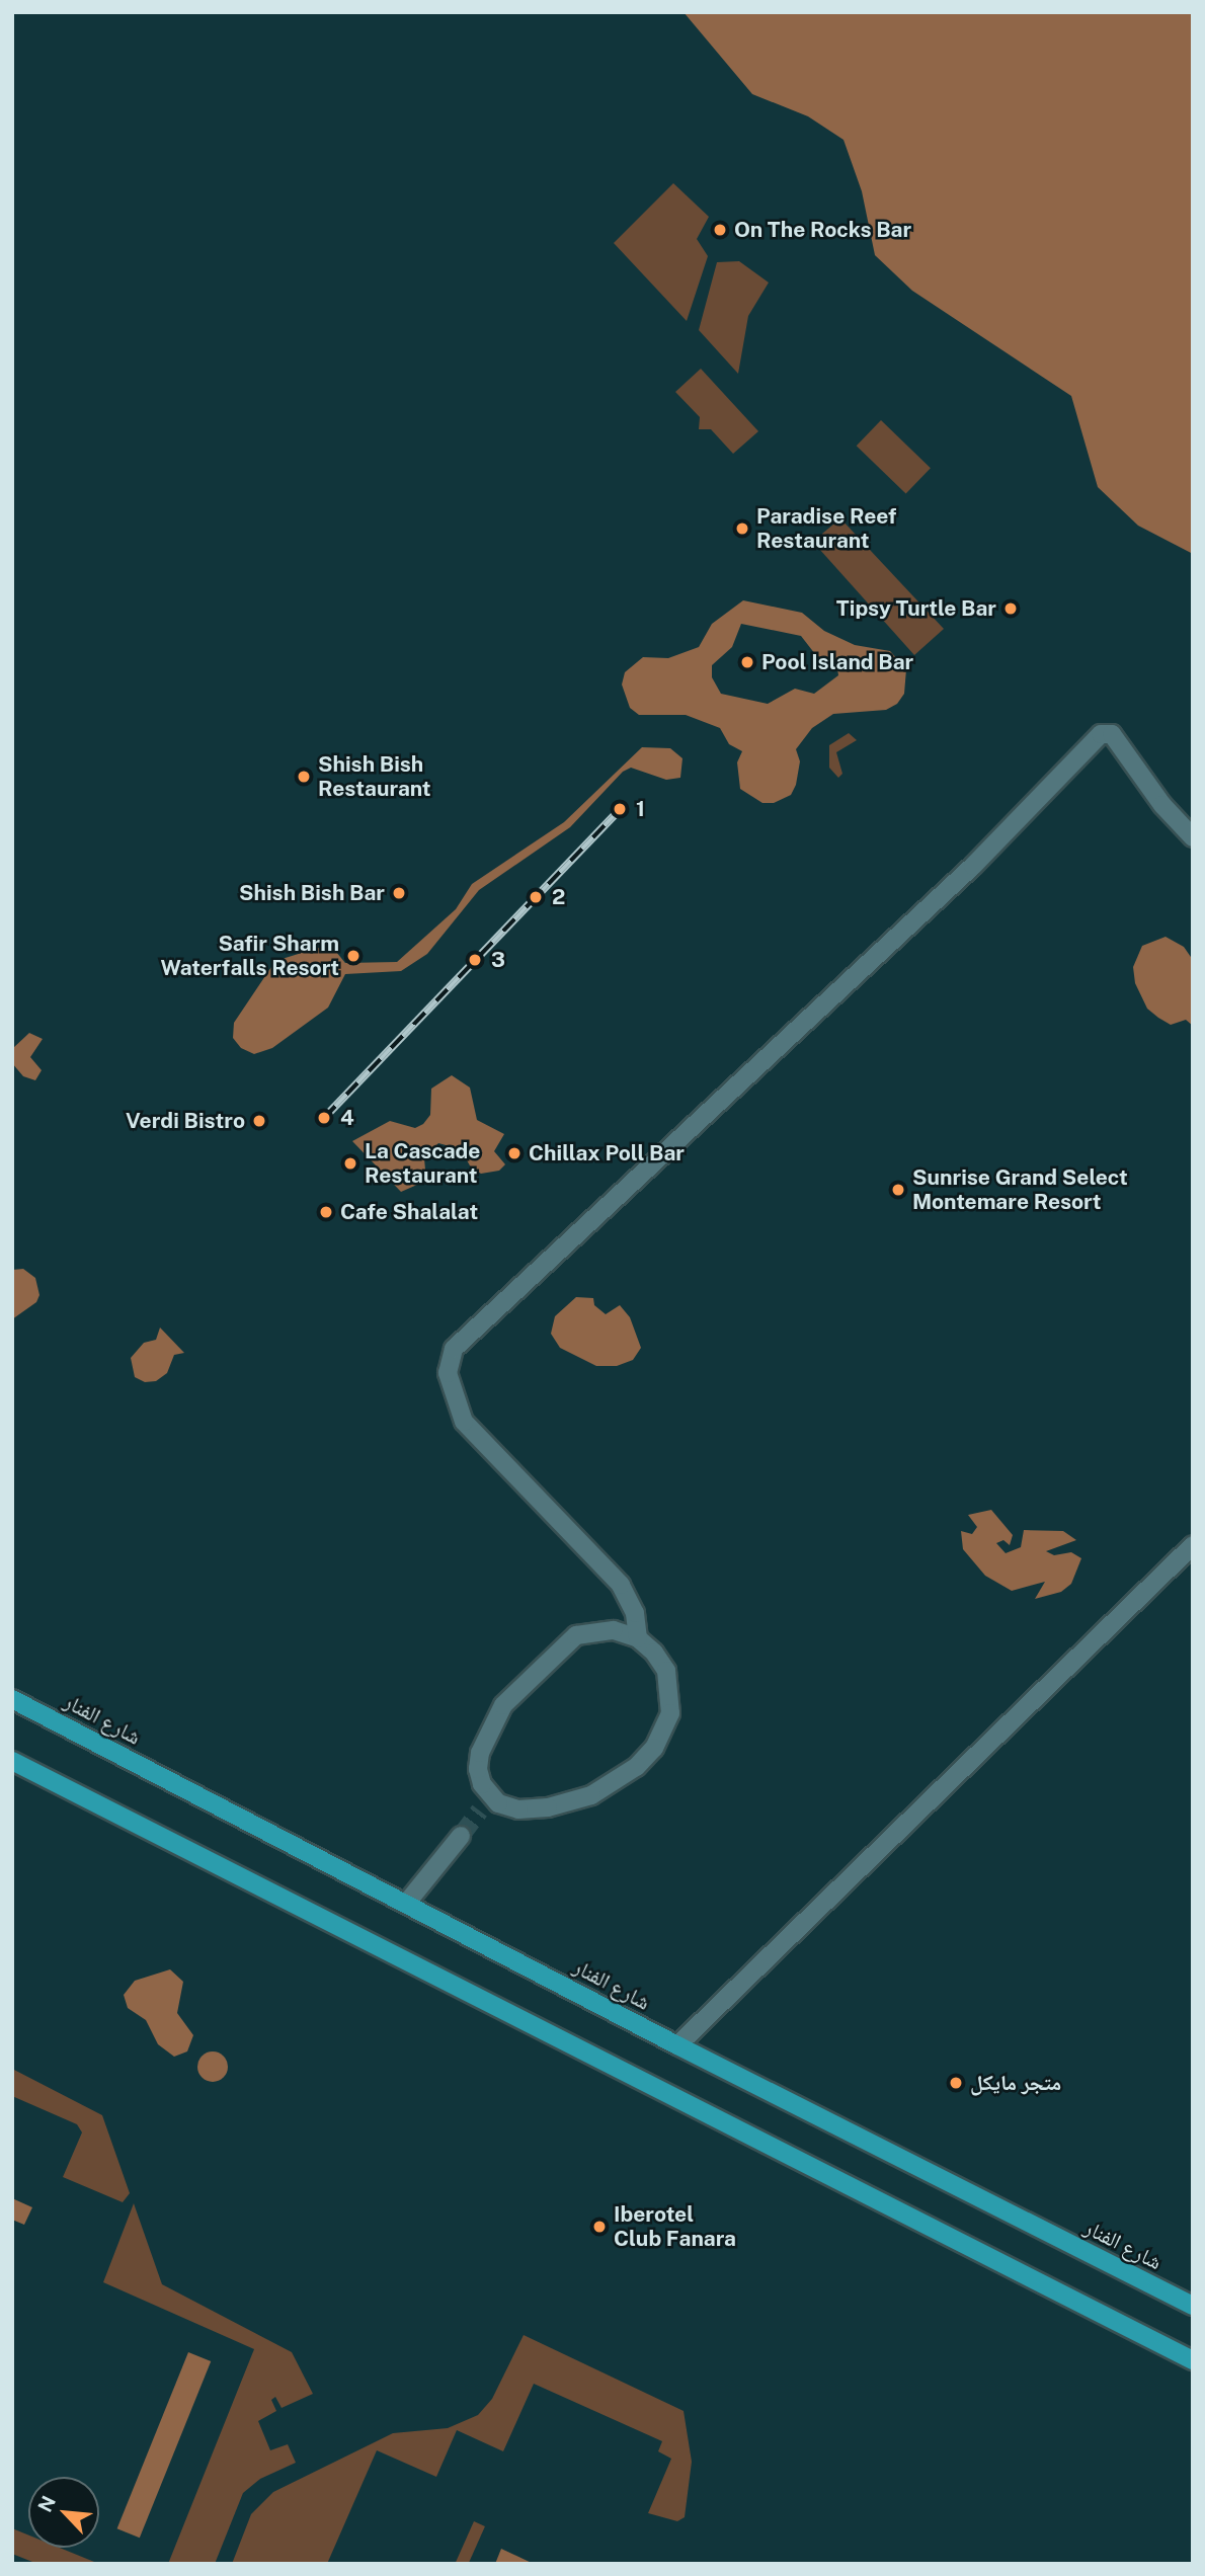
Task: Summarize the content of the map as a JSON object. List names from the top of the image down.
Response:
{
  "streets": {
    "main road": ["شارع الفنار"]
  },
  "places": [
    "On The Rocks Bar",
    "Paradise Reef Restaurant",
    "Tipsy Turtle Bar",
    "Pool Island Bar",
    "Shish Bish Restaurant",
    "1",
    "Shish Bish Bar",
    "2",
    "Safir Sharm Waterfalls Resort",
    "3",
    "4",
    "Verdi Bistro",
    "Chillax Poll Bar",
    "La Cascade Restaurant",
    "Sunrise Grand Select Montemare Resort",
    "Cafe Shalalat",
    "متجر مايكل",
    "Iberotel Club Fanara"
  ],
  "north": "top left"
}
